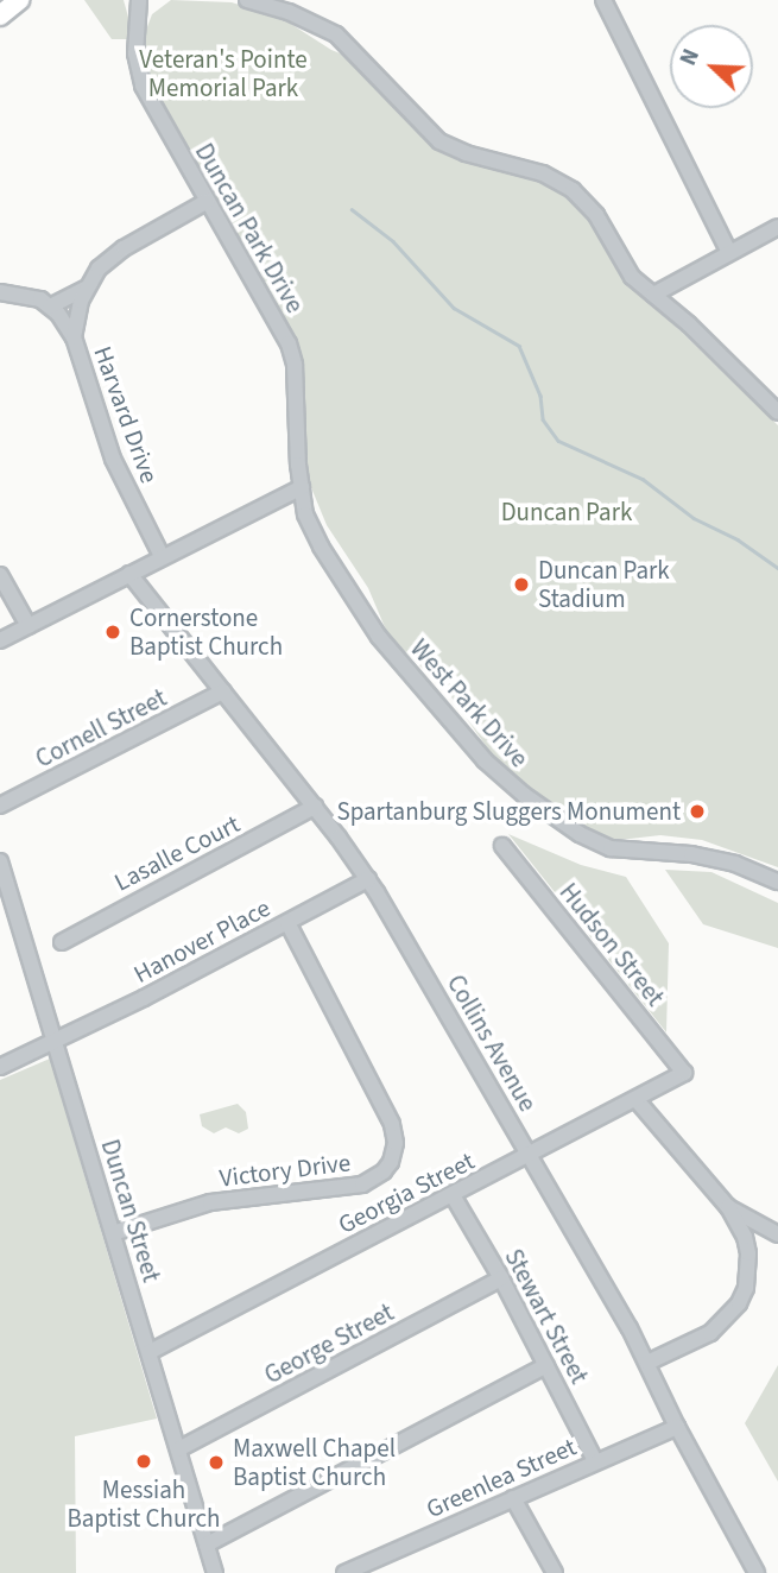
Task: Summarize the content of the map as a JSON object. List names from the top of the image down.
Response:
{
  "streets": {
    "street": [
      "Duncan Park Drive",
      "Harvard Drive",
      "West Park Drive",
      "Cornell Street",
      "Lasalle Court",
      "Hanover Place",
      "Hudson Street",
      "Collins Avenue",
      "Victory Drive",
      "Georgia Street",
      "Duncan Street",
      "Stewart Street",
      "George Street",
      "Greenlea Street"
    ]
  },
  "crossings": [
    ["Duncan Park Drive", "Harvard Drive"],
    ["Duncan Park Drive", "West Park Drive"],
    ["Cornell Street", "Collins Avenue"],
    ["Lasalle Court", "Collins Avenue"],
    ["Hanover Place", "Collins Avenue"],
    ["Hanover Place", "Victory Drive"],
    ["Hanover Place", "Duncan Street"],
    ["Hudson Street", "Georgia Street"],
    ["Collins Avenue", "Georgia Street"],
    ["Collins Avenue", "Greenlea Street"],
    ["Victory Drive", "Duncan Street"],
    ["Georgia Street", "Duncan Street"],
    ["Georgia Street", "Stewart Street"],
    ["Duncan Street", "George Street"],
    ["Stewart Street", "George Street"],
    ["Stewart Street", "Greenlea Street"]
  ],
  "parks": ["Veteran's Pointe Memorial Park", "Duncan Park"],
  "places": [
    "Duncan Park Stadium",
    "Cornerstone Baptist Church",
    "Spartanburg Sluggers Monument",
    "Messiah Baptist Church",
    "Maxwell Chapel Baptist Church"
  ],
  "north": "top left"
}
